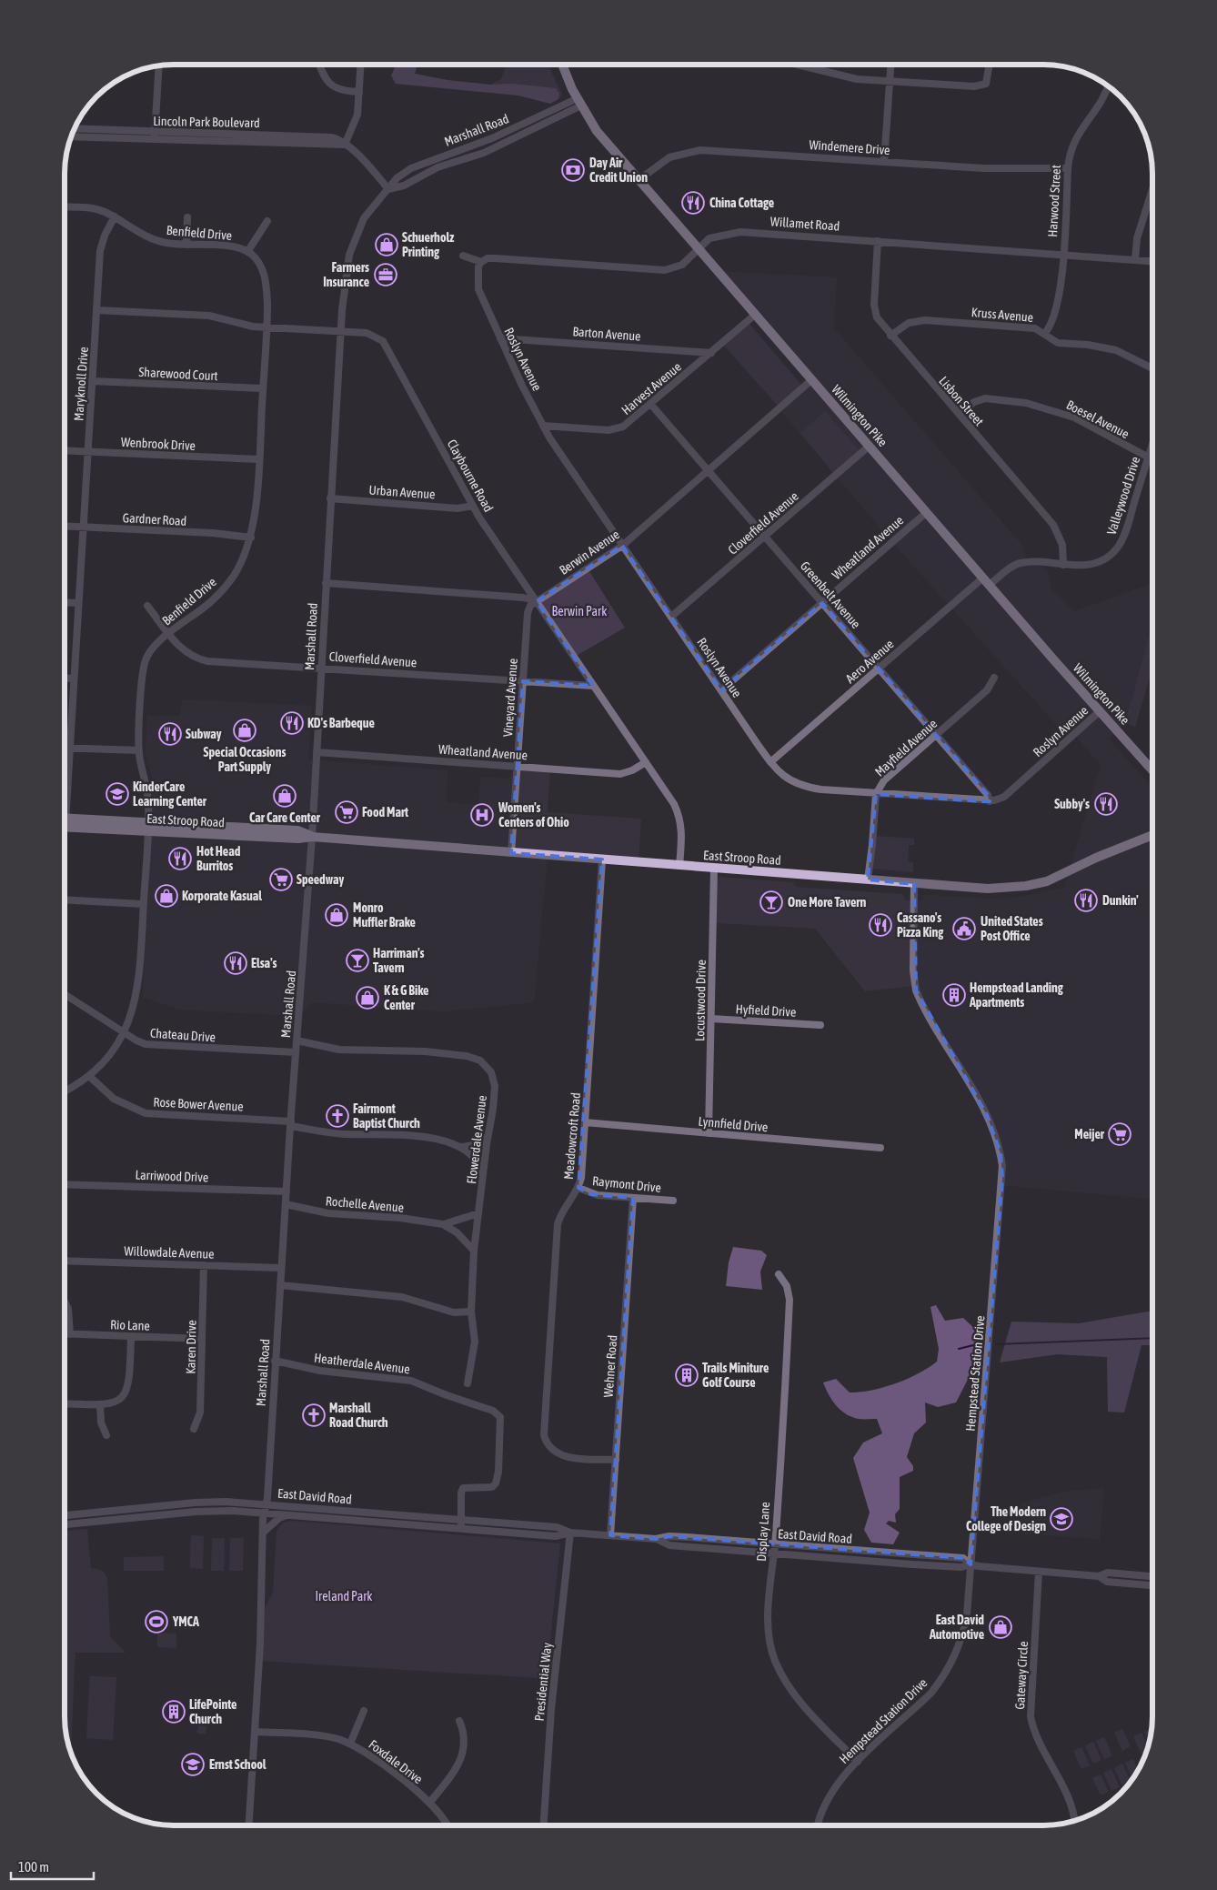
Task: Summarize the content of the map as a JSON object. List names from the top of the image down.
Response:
{
  "streets": {
    "main road": ["Wilmington Pike", "East Stroop Road"],
    "street": [
      "Lincoln Park Boulevard",
      "Marshall Road",
      "Windemere Drive",
      "Harwood Street",
      "Willamet Road",
      "Benfield Drive",
      "Kruss Avenue",
      "Barton Avenue",
      "Roslyn Avenue",
      "Sharewood Court",
      "Maryknoll Drive",
      "Harvest Avenue",
      "Lisbon Street",
      "Boesel Avenue",
      "Wenbrook Drive",
      "Claybourne Road",
      "Urban Avenue",
      "Valleywood Drive",
      "Gardner Road",
      "Cloverfield Avenue",
      "Wheatland Avenue",
      "Berwin Avenue",
      "Greenbelt Avenue",
      "Aero Avenue",
      "Vineyard Avenue",
      "Mayfield Avenue",
      "Locustwood Drive",
      "Hyfield Drive",
      "Chateau Drive",
      "Rose Bower Avenue",
      "Lynnfield Drive",
      "Meadowcroft Road",
      "Flowerdale Avenue",
      "Larriwood Drive",
      "Raymont Drive",
      "Rochelle Avenue",
      "Willowdale Avenue",
      "Rio Lane",
      "Karen Drive",
      "Heatherdale Avenue",
      "Wehner Road",
      "Hempstead Station Drive",
      "East David Road",
      "Display Lane",
      "Gateway Circle",
      "Presidential Way",
      "Foxdale Drive"
    ]
  },
  "crossings": [
    ["Lincoln Park Boulevard", "Marshall Road"],
    ["Marshall Road", "Wilmington Pike"],
    ["Marshall Road", "Claybourne Road"],
    ["Marshall Road", "Urban Avenue"],
    ["Marshall Road", "Cloverfield Avenue"],
    ["Marshall Road", "Wheatland Avenue"],
    ["Marshall Road", "East Stroop Road"],
    ["Marshall Road", "Chateau Drive"],
    ["Marshall Road", "Rose Bower Avenue"],
    ["Marshall Road", "Flowerdale Avenue"],
    ["Marshall Road", "Larriwood Drive"],
    ["Marshall Road", "Rochelle Avenue"],
    ["Marshall Road", "Willowdale Avenue"],
    ["Marshall Road", "Heatherdale Avenue"],
    ["Marshall Road", "East David Road"],
    ["Marshall Road", "Foxdale Drive"],
    ["Windemere Drive", "Harwood Street"],
    ["Windemere Drive", "Wilmington Pike"],
    ["Harwood Street", "Willamet Road"],
    ["Harwood Street", "Kruss Avenue"],
    ["Willamet Road", "Roslyn Avenue"],
    ["Willamet Road", "Lisbon Street"],
    ["Willamet Road", "Wilmington Pike"],
    ["Benfield Drive", "Sharewood Court"],
    ["Benfield Drive", "Maryknoll Drive"],
    ["Benfield Drive", "Wenbrook Drive"],
    ["Benfield Drive", "Claybourne Road"],
    ["Benfield Drive", "Gardner Road"],
    ["Benfield Drive", "Cloverfield Avenue"],
    ["Benfield Drive", "East Stroop Road"],
    ["Benfield Drive", "Chateau Drive"],
    ["Benfield Drive", "Rose Bower Avenue"],
    ["Kruss Avenue", "Lisbon Street"],
    ["Barton Avenue", "Roslyn Avenue"],
    ["Barton Avenue", "Harvest Avenue"],
    ["Roslyn Avenue", "Harvest Avenue"],
    ["Roslyn Avenue", "Wilmington Pike"],
    ["Roslyn Avenue", "Cloverfield Avenue"],
    ["Roslyn Avenue", "Wheatland Avenue"],
    ["Roslyn Avenue", "Berwin Avenue"],
    ["Roslyn Avenue", "Greenbelt Avenue"],
    ["Roslyn Avenue", "Aero Avenue"],
    ["Roslyn Avenue", "Mayfield Avenue"],
    ["Sharewood Court", "Maryknoll Drive"],
    ["Maryknoll Drive", "Wenbrook Drive"],
    ["Maryknoll Drive", "Claybourne Road"],
    ["Maryknoll Drive", "Gardner Road"],
    ["Harvest Avenue", "Wilmington Pike"],
    ["Harvest Avenue", "Greenbelt Avenue"],
    ["Lisbon Street", "Boesel Avenue"],
    ["Lisbon Street", "Valleywood Drive"],
    ["Wilmington Pike", "Valleywood Drive"],
    ["Wilmington Pike", "Cloverfield Avenue"],
    ["Wilmington Pike", "Wheatland Avenue"],
    ["Wilmington Pike", "Berwin Avenue"],
    ["Wilmington Pike", "Aero Avenue"],
    ["Boesel Avenue", "Valleywood Drive"],
    ["Claybourne Road", "Urban Avenue"],
    ["Claybourne Road", "Cloverfield Avenue"],
    ["Claybourne Road", "Wheatland Avenue"],
    ["Claybourne Road", "Berwin Avenue"],
    ["Claybourne Road", "Vineyard Avenue"],
    ["Claybourne Road", "East Stroop Road"],
    ["Valleywood Drive", "Aero Avenue"],
    ["Cloverfield Avenue", "Greenbelt Avenue"],
    ["Cloverfield Avenue", "Vineyard Avenue"],
    ["Wheatland Avenue", "Greenbelt Avenue"],
    ["Wheatland Avenue", "Vineyard Avenue"],
    ["Berwin Avenue", "Greenbelt Avenue"],
    ["Berwin Avenue", "Vineyard Avenue"],
    ["Greenbelt Avenue", "Aero Avenue"],
    ["Greenbelt Avenue", "Mayfield Avenue"],
    ["Vineyard Avenue", "East Stroop Road"],
    ["Mayfield Avenue", "East Stroop Road"],
    ["East Stroop Road", "Locustwood Drive"],
    ["East Stroop Road", "Meadowcroft Road"],
    ["East Stroop Road", "Hempstead Station Drive"],
    ["Locustwood Drive", "Hyfield Drive"],
    ["Locustwood Drive", "Lynnfield Drive"],
    ["Rose Bower Avenue", "Flowerdale Avenue"],
    ["Lynnfield Drive", "Meadowcroft Road"],
    ["Meadowcroft Road", "Raymont Drive"],
    ["Meadowcroft Road", "Wehner Road"],
    ["Flowerdale Avenue", "Rochelle Avenue"],
    ["Raymont Drive", "Wehner Road"],
    ["Willowdale Avenue", "Karen Drive"],
    ["Rio Lane", "Karen Drive"],
    ["Heatherdale Avenue", "East David Road"],
    ["Wehner Road", "East David Road"],
    ["Hempstead Station Drive", "East David Road"],
    ["Hempstead Station Drive", "Display Lane"],
    ["East David Road", "Display Lane"],
    ["East David Road", "Gateway Circle"],
    ["East David Road", "Presidential Way"]
  ],
  "parks": ["Berwin Park", "Ireland Park"],
  "places": {
    "bank": ["Day Air Credit Union"],
    "restaurant": [
      "China Cottage",
      "KD's Barbeque",
      "Subway",
      "Subby's",
      "Hot Head Burritos",
      "Dunkin'",
      "Cassano's Pizza King",
      "Elsa's"
    ],
    "shop": [
      "Schuerholz Printing",
      "Special Occasions Part Supply",
      "Car Care Center",
      "Korporate Kasual",
      "Monro Muffler Brake",
      "K & G Bike Center",
      "East David Automotive"
    ],
    "office": ["Farmers Insurance"],
    "school or university": ["KinderCare Learning Center", "The Modern College of Design", "Ernst School"],
    "supermarket": ["Food Mart", "Speedway", "Meijer"],
    "hospital": ["Women's Centers of Ohio"],
    "bar": ["One More Tavern", "Harriman's Tavern"],
    "public building": ["United States Post Office"],
    "building": ["Hempstead Landing Apartments", "Trails Miniture Golf Course", "LifePointe Church"],
    "church": ["Fairmont Baptist Church", "Marshall Road Church"],
    "sports": ["YMCA"]
  },
  "scale_bar": "100 m"
}
